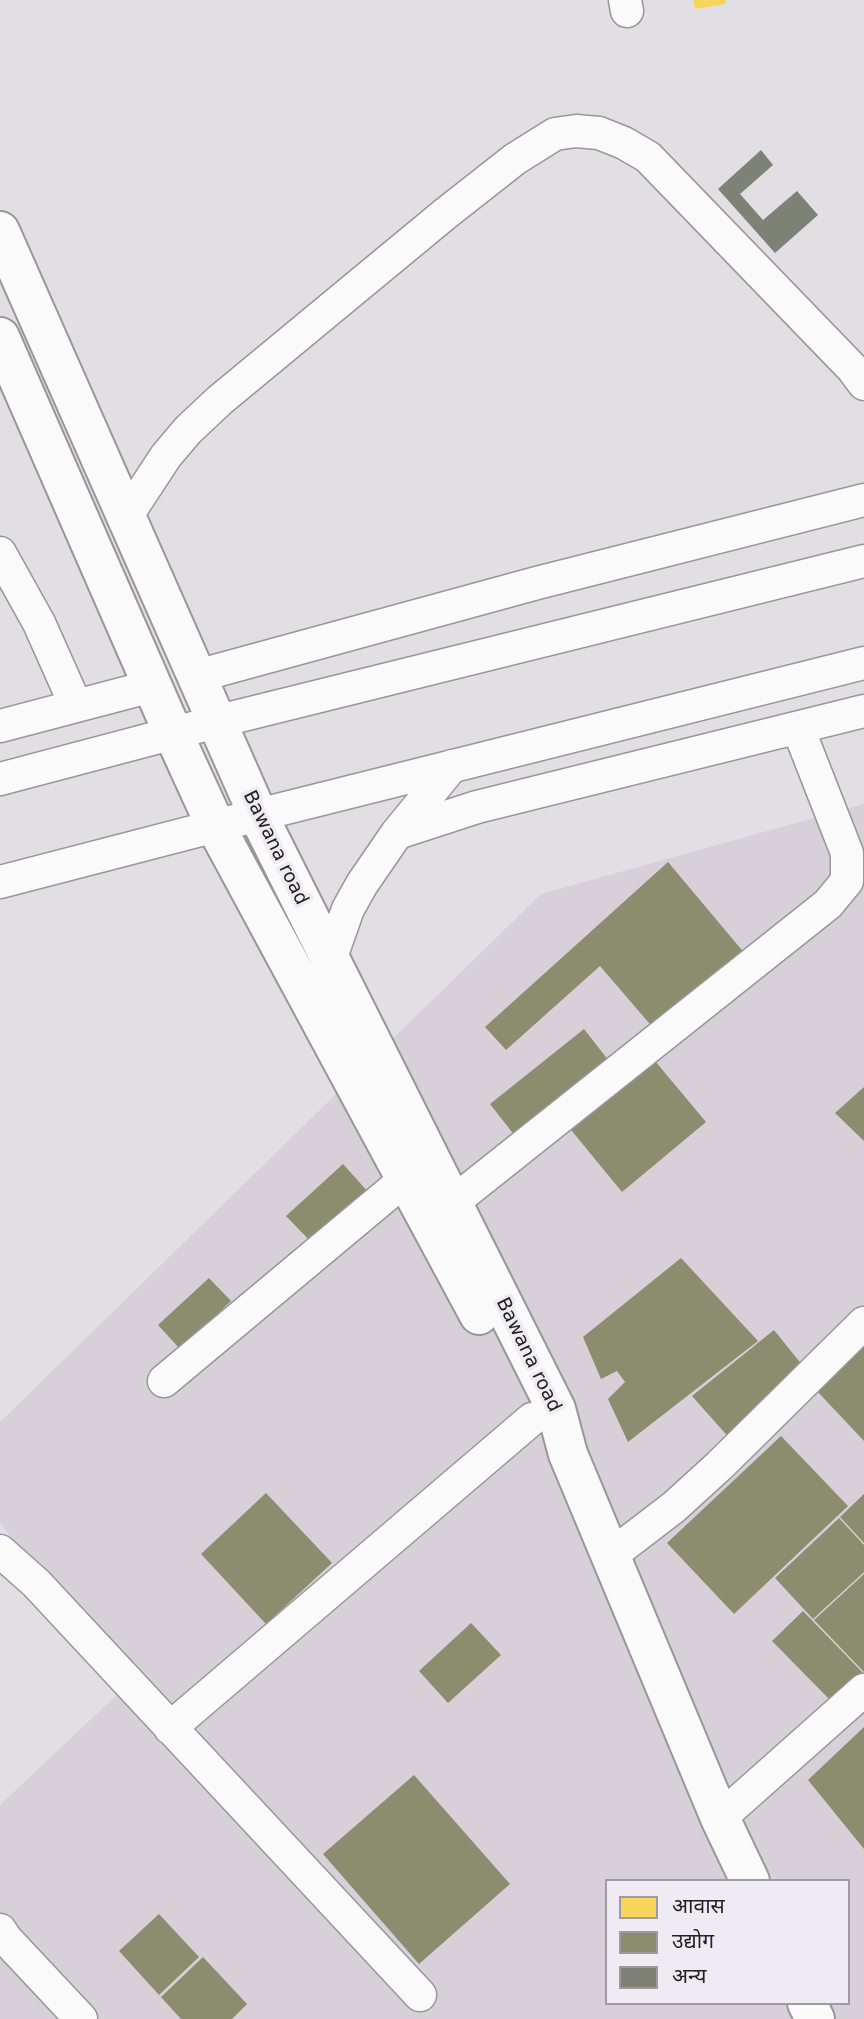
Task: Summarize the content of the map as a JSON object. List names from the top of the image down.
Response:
{
  "streets": {
    "main road": ["Bawana road"]
  },
  "legend": ["आवास", "उद्योग", "अन्य"]
}
